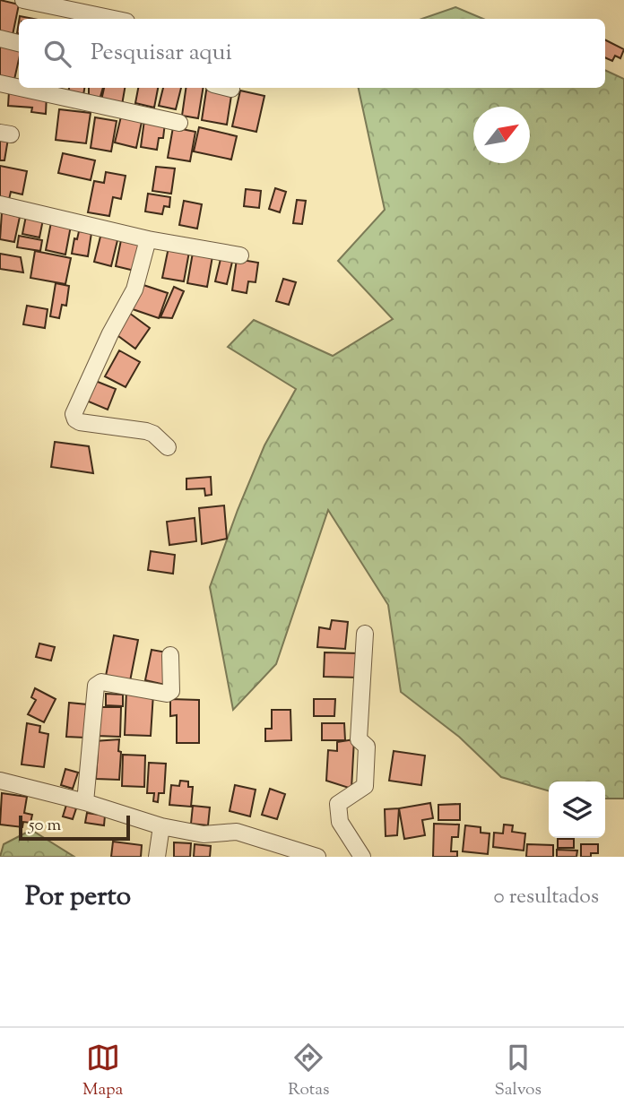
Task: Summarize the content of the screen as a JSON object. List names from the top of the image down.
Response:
{
  "scale_bar": "50 m",
  "north": "top right",
  "page": {
    "search": "Pesquisar aqui",
    "scale": "50 m",
    "heading": ["Por perto", "0 resultados"],
    "nav": ["Mapa", "Rotas", "Salvos"]
  }
}
